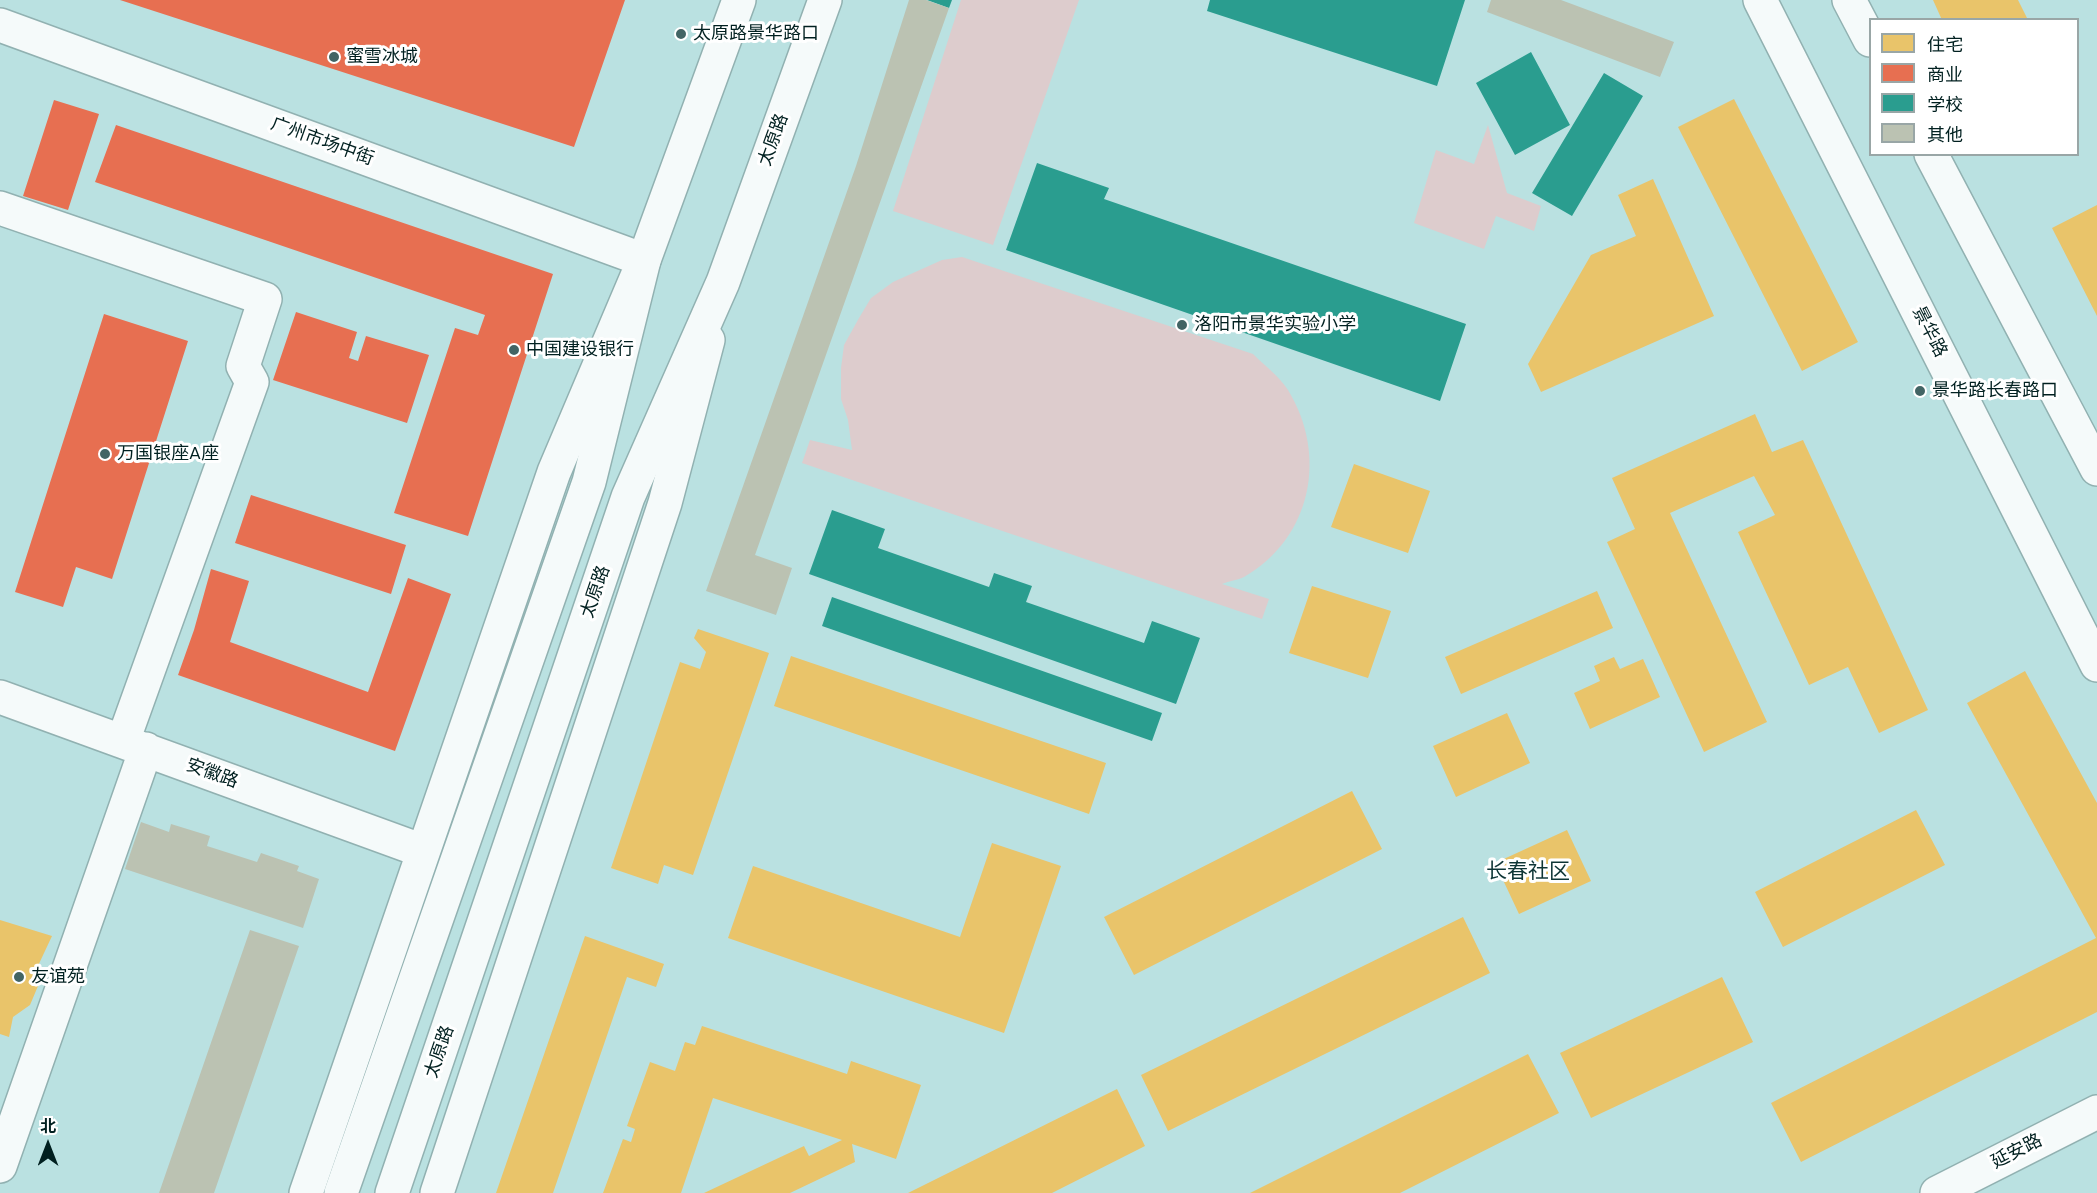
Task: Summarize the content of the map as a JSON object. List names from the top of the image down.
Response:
{
  "streets": {
    "main road": [
      "太原路",
      "广州市场中街",
      "景华路",
      "安徽路",
      "延安路"
    ]
  },
  "districts": ["长春社区"],
  "places": [
    "太原路景华路口",
    "蜜雪冰城",
    "洛阳市景华实验小学",
    "中国建设银行",
    "景华路长春路口",
    "万国银座A座",
    "友谊苑"
  ],
  "legend": [
    "住宅",
    "商业",
    "学校",
    "其他"
  ],
  "north": "top"
}
